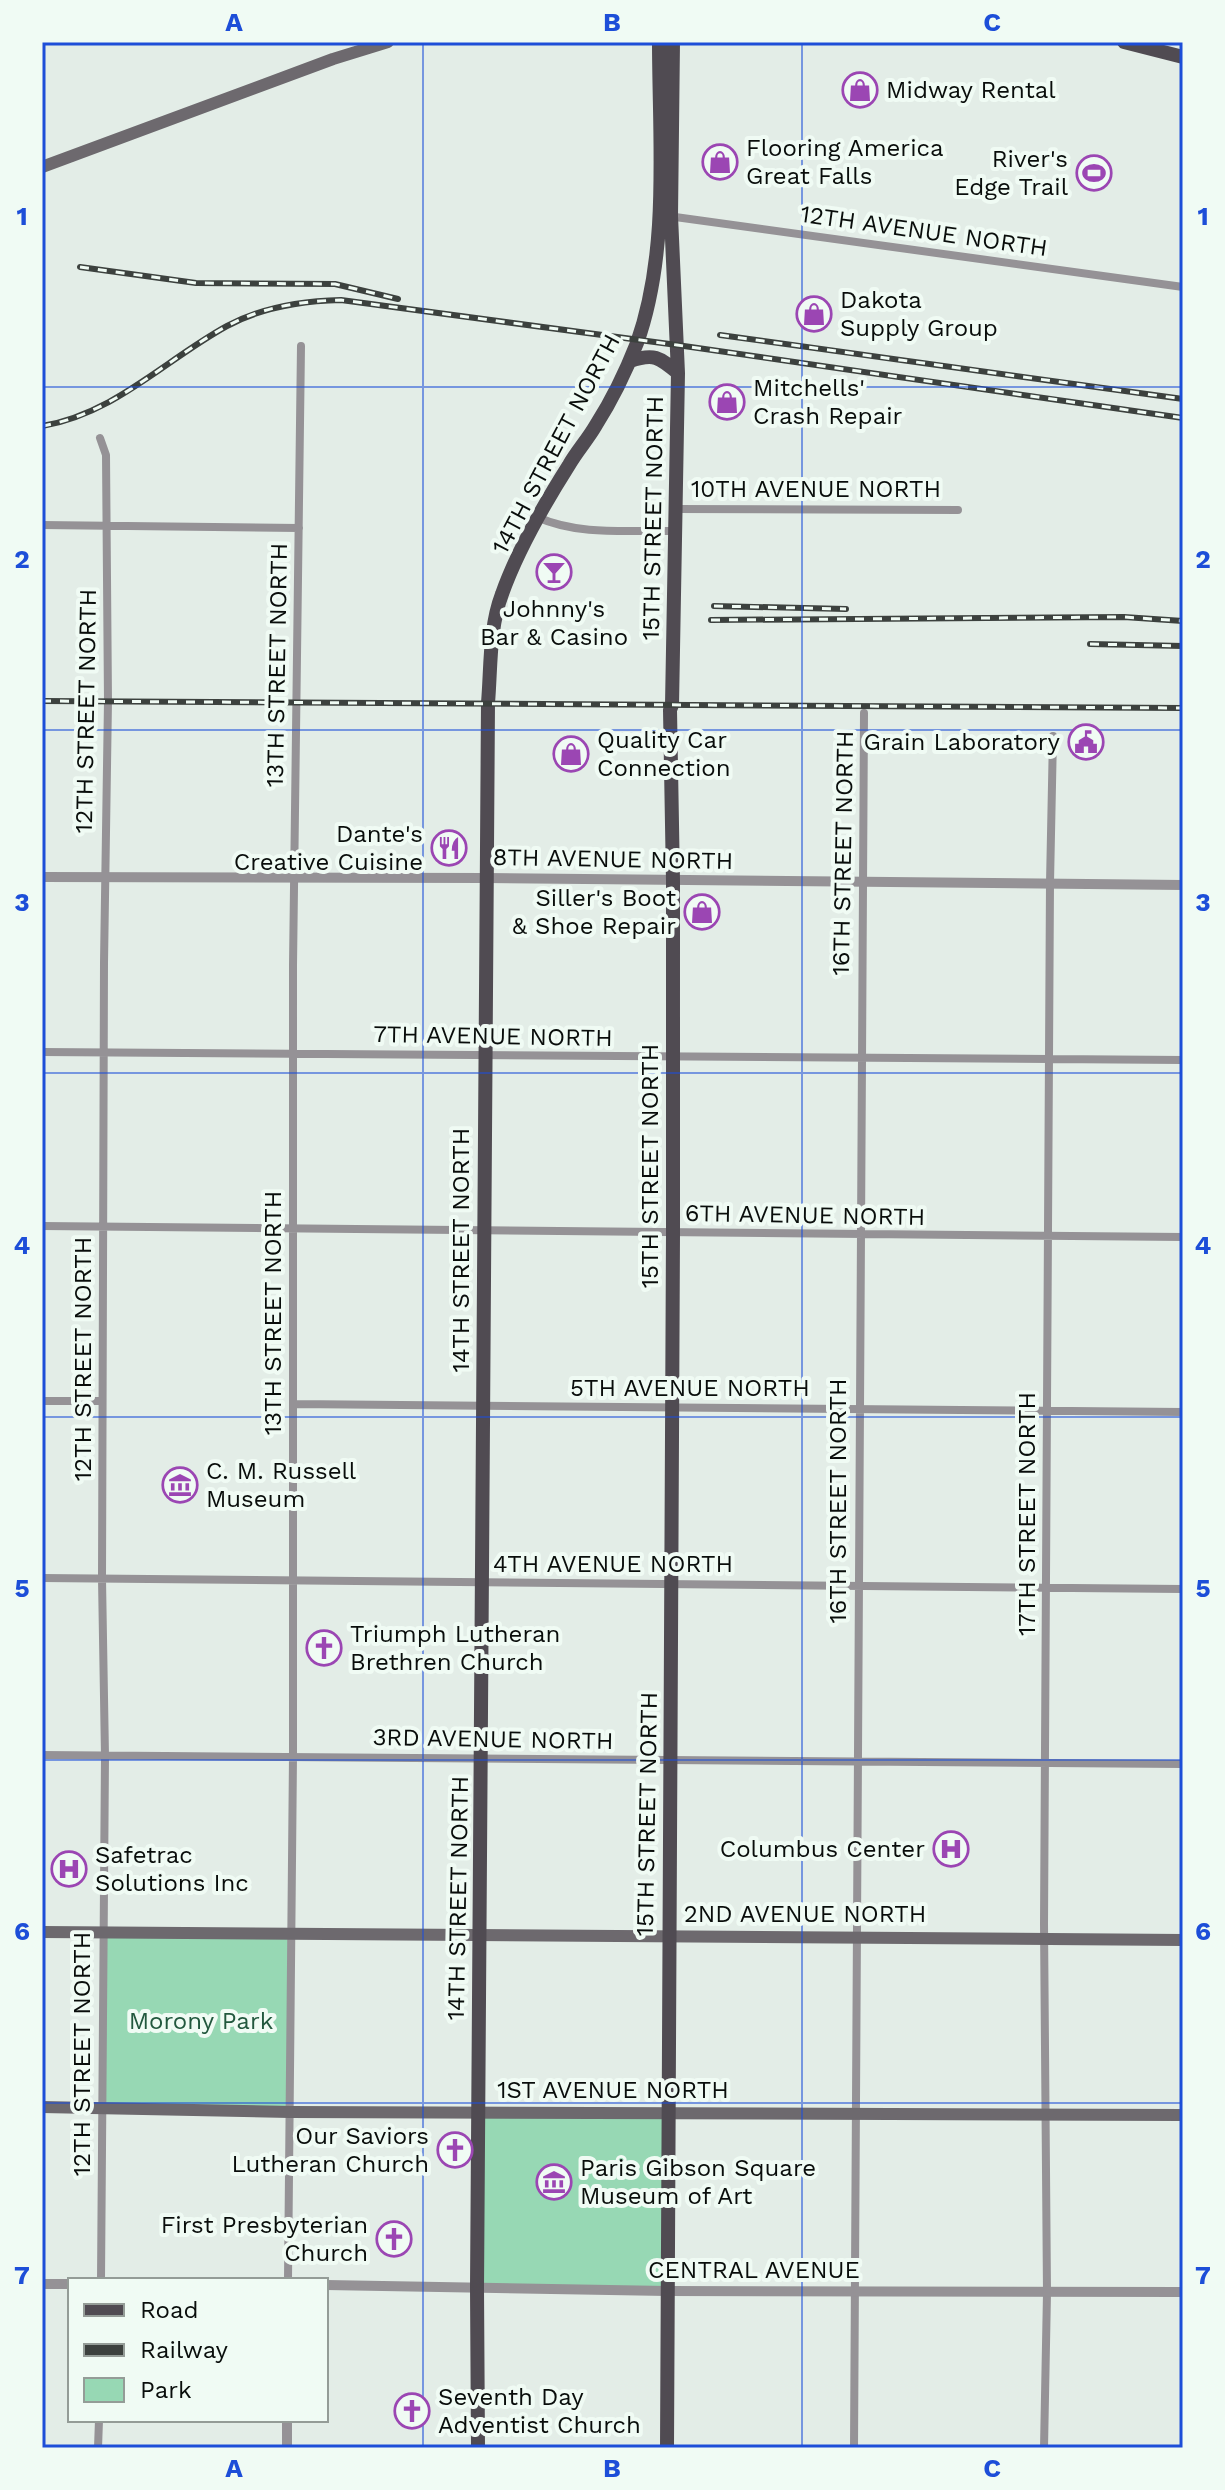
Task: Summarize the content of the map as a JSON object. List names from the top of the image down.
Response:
{
  "streets": {
    "main road": [
      "14TH STREET NORTH",
      "15TH STREET NORTH",
      "2ND AVENUE NORTH",
      "1ST AVENUE NORTH"
    ],
    "street": [
      "12TH AVENUE NORTH",
      "10TH AVENUE NORTH",
      "13TH STREET NORTH",
      "12TH STREET NORTH",
      "16TH STREET NORTH",
      "8TH AVENUE NORTH",
      "7TH AVENUE NORTH",
      "6TH AVENUE NORTH",
      "5TH AVENUE NORTH",
      "17TH STREET NORTH",
      "4TH AVENUE NORTH",
      "3RD AVENUE NORTH",
      "CENTRAL AVENUE"
    ]
  },
  "crossings": [
    ["12TH AVENUE NORTH", "15TH STREET NORTH"],
    ["14TH STREET NORTH", "10TH AVENUE NORTH"],
    ["14TH STREET NORTH", "15TH STREET NORTH"],
    ["14TH STREET NORTH", "8TH AVENUE NORTH"],
    ["14TH STREET NORTH", "7TH AVENUE NORTH"],
    ["14TH STREET NORTH", "6TH AVENUE NORTH"],
    ["14TH STREET NORTH", "5TH AVENUE NORTH"],
    ["14TH STREET NORTH", "4TH AVENUE NORTH"],
    ["14TH STREET NORTH", "3RD AVENUE NORTH"],
    ["14TH STREET NORTH", "2ND AVENUE NORTH"],
    ["14TH STREET NORTH", "1ST AVENUE NORTH"],
    ["14TH STREET NORTH", "CENTRAL AVENUE"],
    ["10TH AVENUE NORTH", "15TH STREET NORTH"],
    ["15TH STREET NORTH", "8TH AVENUE NORTH"],
    ["15TH STREET NORTH", "7TH AVENUE NORTH"],
    ["15TH STREET NORTH", "6TH AVENUE NORTH"],
    ["15TH STREET NORTH", "5TH AVENUE NORTH"],
    ["15TH STREET NORTH", "4TH AVENUE NORTH"],
    ["15TH STREET NORTH", "3RD AVENUE NORTH"],
    ["15TH STREET NORTH", "2ND AVENUE NORTH"],
    ["15TH STREET NORTH", "1ST AVENUE NORTH"],
    ["15TH STREET NORTH", "CENTRAL AVENUE"],
    ["13TH STREET NORTH", "8TH AVENUE NORTH"],
    ["13TH STREET NORTH", "7TH AVENUE NORTH"],
    ["13TH STREET NORTH", "6TH AVENUE NORTH"],
    ["13TH STREET NORTH", "5TH AVENUE NORTH"],
    ["13TH STREET NORTH", "4TH AVENUE NORTH"],
    ["13TH STREET NORTH", "3RD AVENUE NORTH"],
    ["13TH STREET NORTH", "2ND AVENUE NORTH"],
    ["13TH STREET NORTH", "1ST AVENUE NORTH"],
    ["12TH STREET NORTH", "8TH AVENUE NORTH"],
    ["12TH STREET NORTH", "7TH AVENUE NORTH"],
    ["12TH STREET NORTH", "6TH AVENUE NORTH"],
    ["12TH STREET NORTH", "4TH AVENUE NORTH"],
    ["12TH STREET NORTH", "3RD AVENUE NORTH"],
    ["12TH STREET NORTH", "2ND AVENUE NORTH"],
    ["12TH STREET NORTH", "1ST AVENUE NORTH"],
    ["16TH STREET NORTH", "8TH AVENUE NORTH"],
    ["16TH STREET NORTH", "7TH AVENUE NORTH"],
    ["16TH STREET NORTH", "6TH AVENUE NORTH"],
    ["16TH STREET NORTH", "5TH AVENUE NORTH"],
    ["16TH STREET NORTH", "4TH AVENUE NORTH"],
    ["16TH STREET NORTH", "3RD AVENUE NORTH"],
    ["16TH STREET NORTH", "2ND AVENUE NORTH"],
    ["16TH STREET NORTH", "1ST AVENUE NORTH"],
    ["16TH STREET NORTH", "CENTRAL AVENUE"],
    ["8TH AVENUE NORTH", "17TH STREET NORTH"],
    ["7TH AVENUE NORTH", "17TH STREET NORTH"],
    ["6TH AVENUE NORTH", "17TH STREET NORTH"],
    ["5TH AVENUE NORTH", "17TH STREET NORTH"],
    ["17TH STREET NORTH", "4TH AVENUE NORTH"],
    ["17TH STREET NORTH", "3RD AVENUE NORTH"],
    ["17TH STREET NORTH", "2ND AVENUE NORTH"],
    ["17TH STREET NORTH", "1ST AVENUE NORTH"],
    ["17TH STREET NORTH", "CENTRAL AVENUE"]
  ],
  "parks": ["Morony Park"],
  "places": {
    "shop": [
      "Midway Rental",
      "Flooring America Great Falls",
      "Dakota Supply Group",
      "Mitchells' Crash Repair",
      "Quality Car Connection",
      "Siller's Boot & Shoe Repair"
    ],
    "sports": ["River's Edge Trail"],
    "bar": ["Johnny's Bar & Casino"],
    "public building": ["Grain Laboratory"],
    "restaurant": ["Dante's Creative Cuisine"],
    "museum": ["C. M. Russell Museum", "Paris Gibson Square Museum of Art"],
    "church": [
      "Triumph Lutheran Brethren Church",
      "Our Saviors Lutheran Church",
      "First Presbyterian Church",
      "Seventh Day Adventist Church"
    ],
    "hospital": ["Columbus Center", "Safetrac Solutions Inc"]
  },
  "legend": ["Road", "Railway", "Park"],
  "grid": {
    "columns": ["A", "B", "C"],
    "rows": [
      "1",
      "2",
      "3",
      "4",
      "5",
      "6",
      "7"
    ]
  }
}
